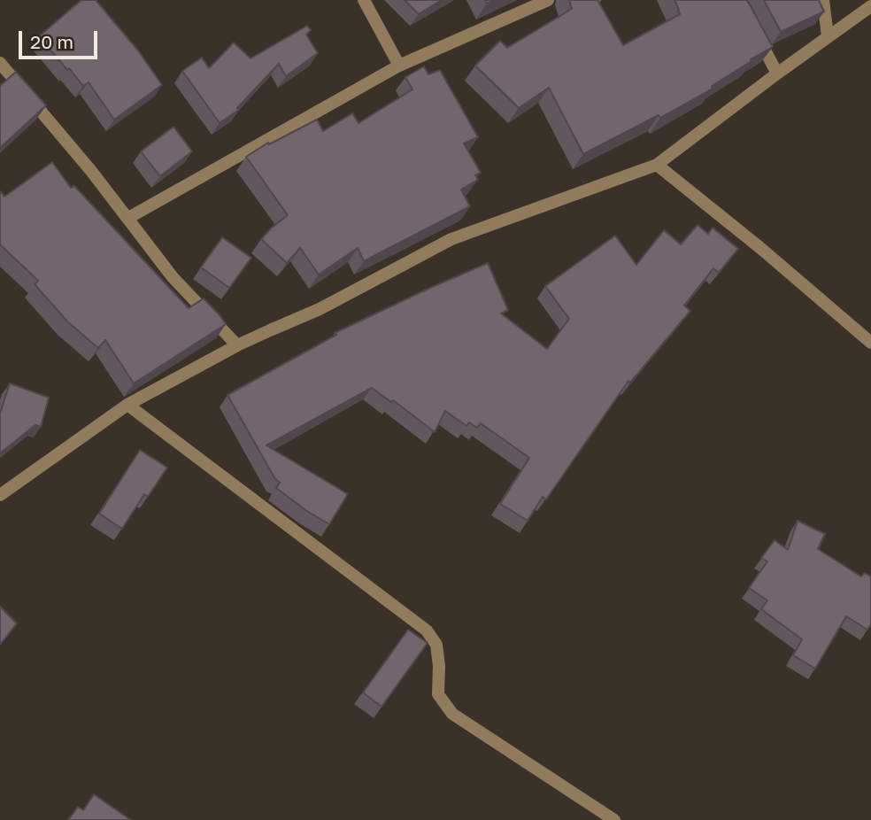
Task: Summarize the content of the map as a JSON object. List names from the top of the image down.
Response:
{
  "scale_bar": "20 m"
}
